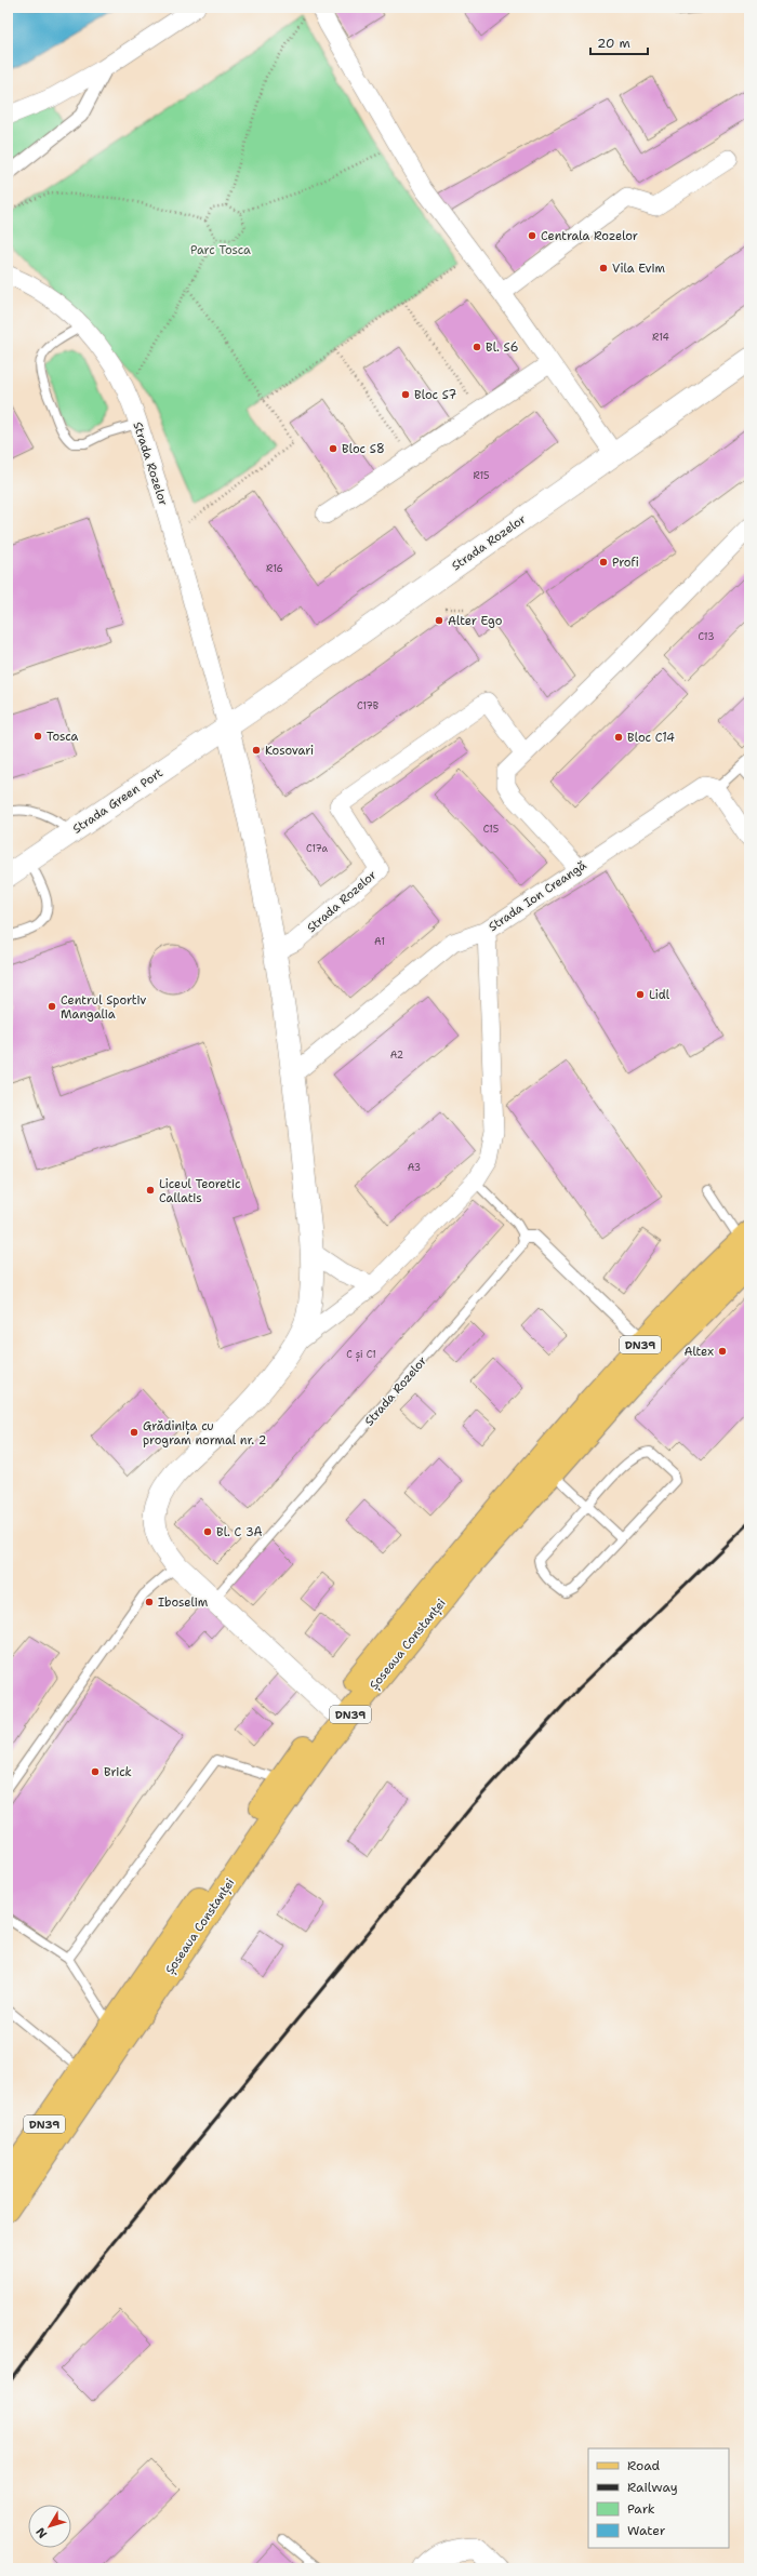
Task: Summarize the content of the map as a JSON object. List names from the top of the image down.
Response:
{
  "streets": {
    "main road": ["DN39", "Șoseaua Constanței"],
    "street": ["Strada Rozelor", "Strada Green Port", "Strada Ion Creangă"]
  },
  "crossings": [
    ["Strada Rozelor", "Strada Green Port"],
    ["Strada Rozelor", "Strada Ion Creangă"],
    ["Strada Rozelor", "Șoseaua Constanței"]
  ],
  "parks": ["Parc Tosca"],
  "places": [
    "Centrala Rozelor",
    "Vila Evim",
    "Bl. S6",
    "Bloc S7",
    "Bloc S8",
    "Profi",
    "Alter Ego",
    "Tosca",
    "Bloc C14",
    "Kosovari",
    "Lidl",
    "Centrul Sportiv Mangalia",
    "Liceul Teoretic Callatis",
    "Altex",
    "Grădinița cu program normal nr. 2",
    "Bl. C 3A",
    "Iboselim",
    "Brick"
  ],
  "house_numbers": [
    "R14",
    "R15",
    "R16",
    "C13",
    "C17B",
    "C15",
    "C17a",
    "A1",
    "A2",
    "A3",
    "C și C1"
  ],
  "legend": [
    "Road",
    "Railway",
    "Park",
    "Water"
  ],
  "scale_bar": "20 m",
  "north": "bottom left"
}
